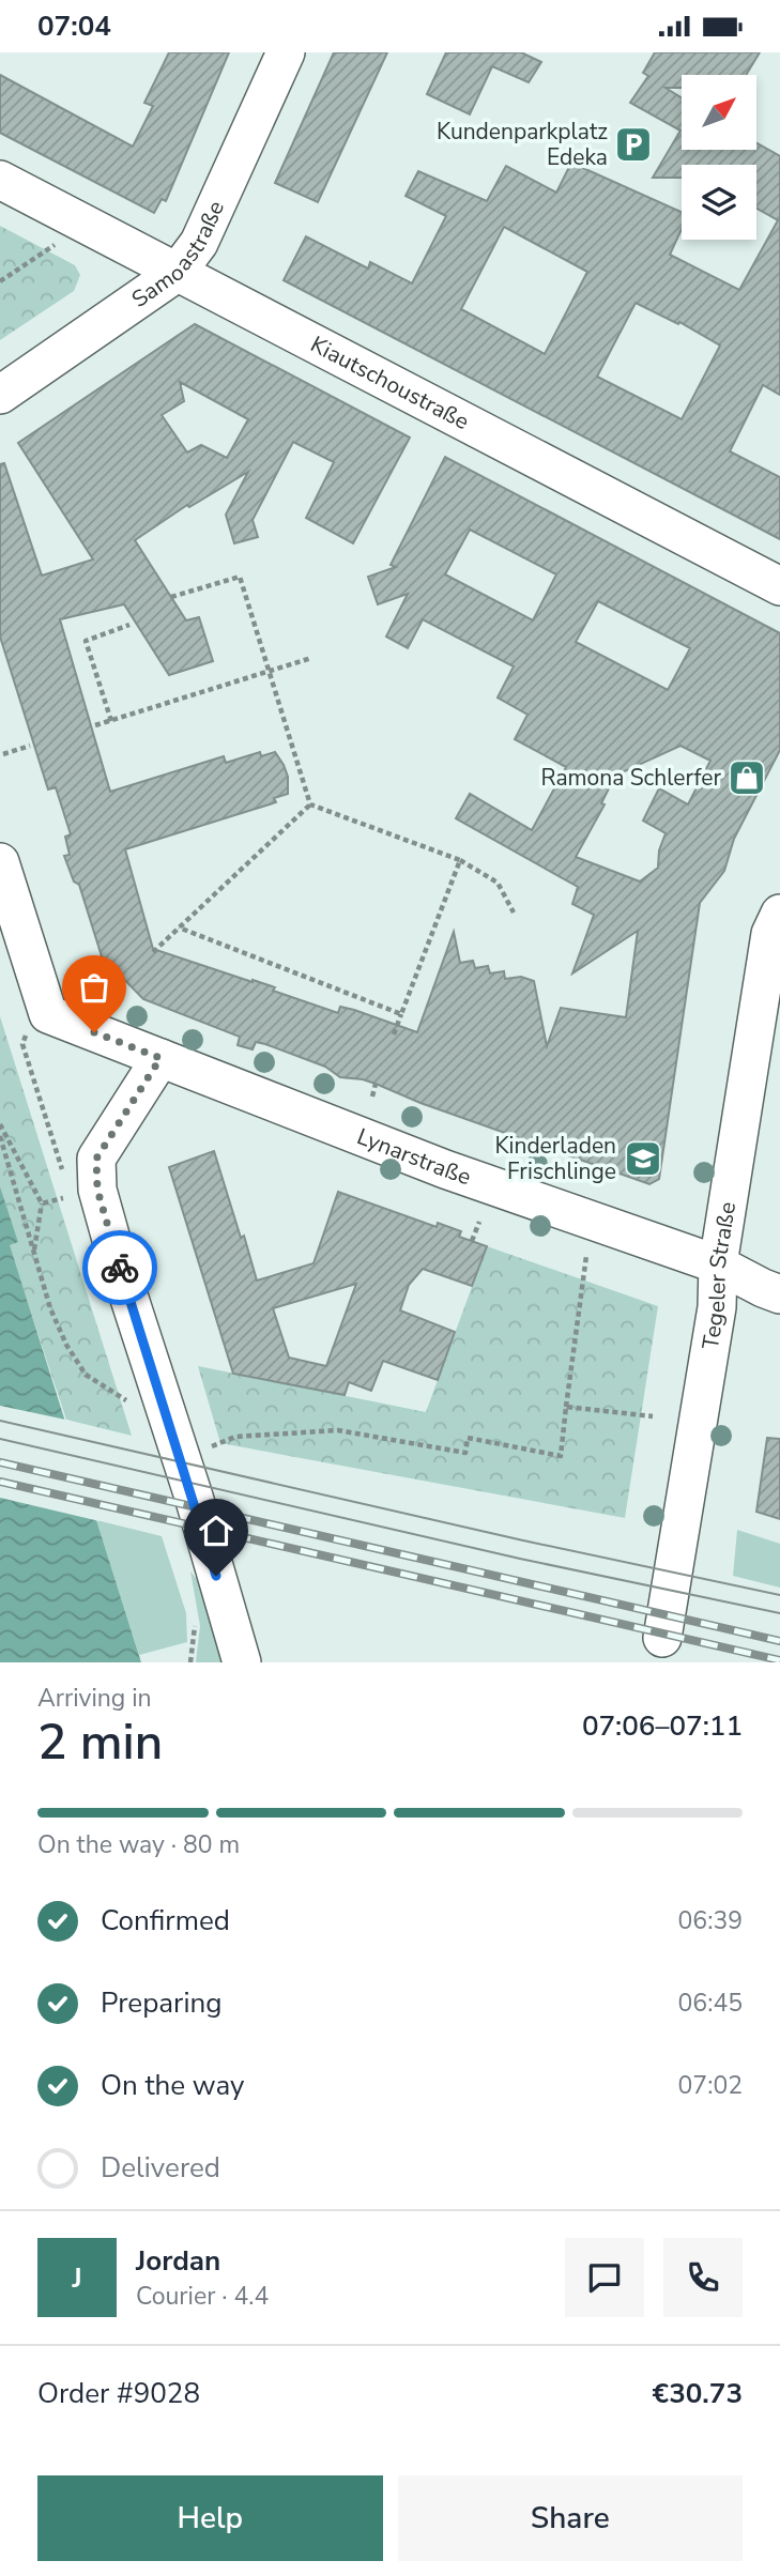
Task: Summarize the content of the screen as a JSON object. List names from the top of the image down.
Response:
{
  "streets": {
    "street": [
      "Samoastraße",
      "Kiautschoustraße",
      "Lynarstraße",
      "Tegeler Straße"
    ]
  },
  "crossings": [
    ["Samoastraße", "Kiautschoustraße"],
    ["Lynarstraße", "Tegeler Straße"]
  ],
  "places": {
    "parking": ["Kundenparkplatz Edeka"],
    "shop": ["Ramona Schlerfer"],
    "school or university": ["Kinderladen Frischlinge"]
  },
  "north": "top right",
  "page": {
    "status": "07:04",
    "heading": ["2 min", "Arriving in", "07:06–07:11"],
    "panel": [
      "Jordan",
      "Courier · 4.4",
      "Order #9028",
      "€30.73"
    ],
    "bar": "On the way · 80 m",
    "list": [
      ["Confirmed", "06:39"],
      ["Preparing", "06:45"],
      ["On the way", "07:02"],
      "Delivered"
    ],
    "round": "J",
    "buttons": ["Help", "Share"]
  }
}
